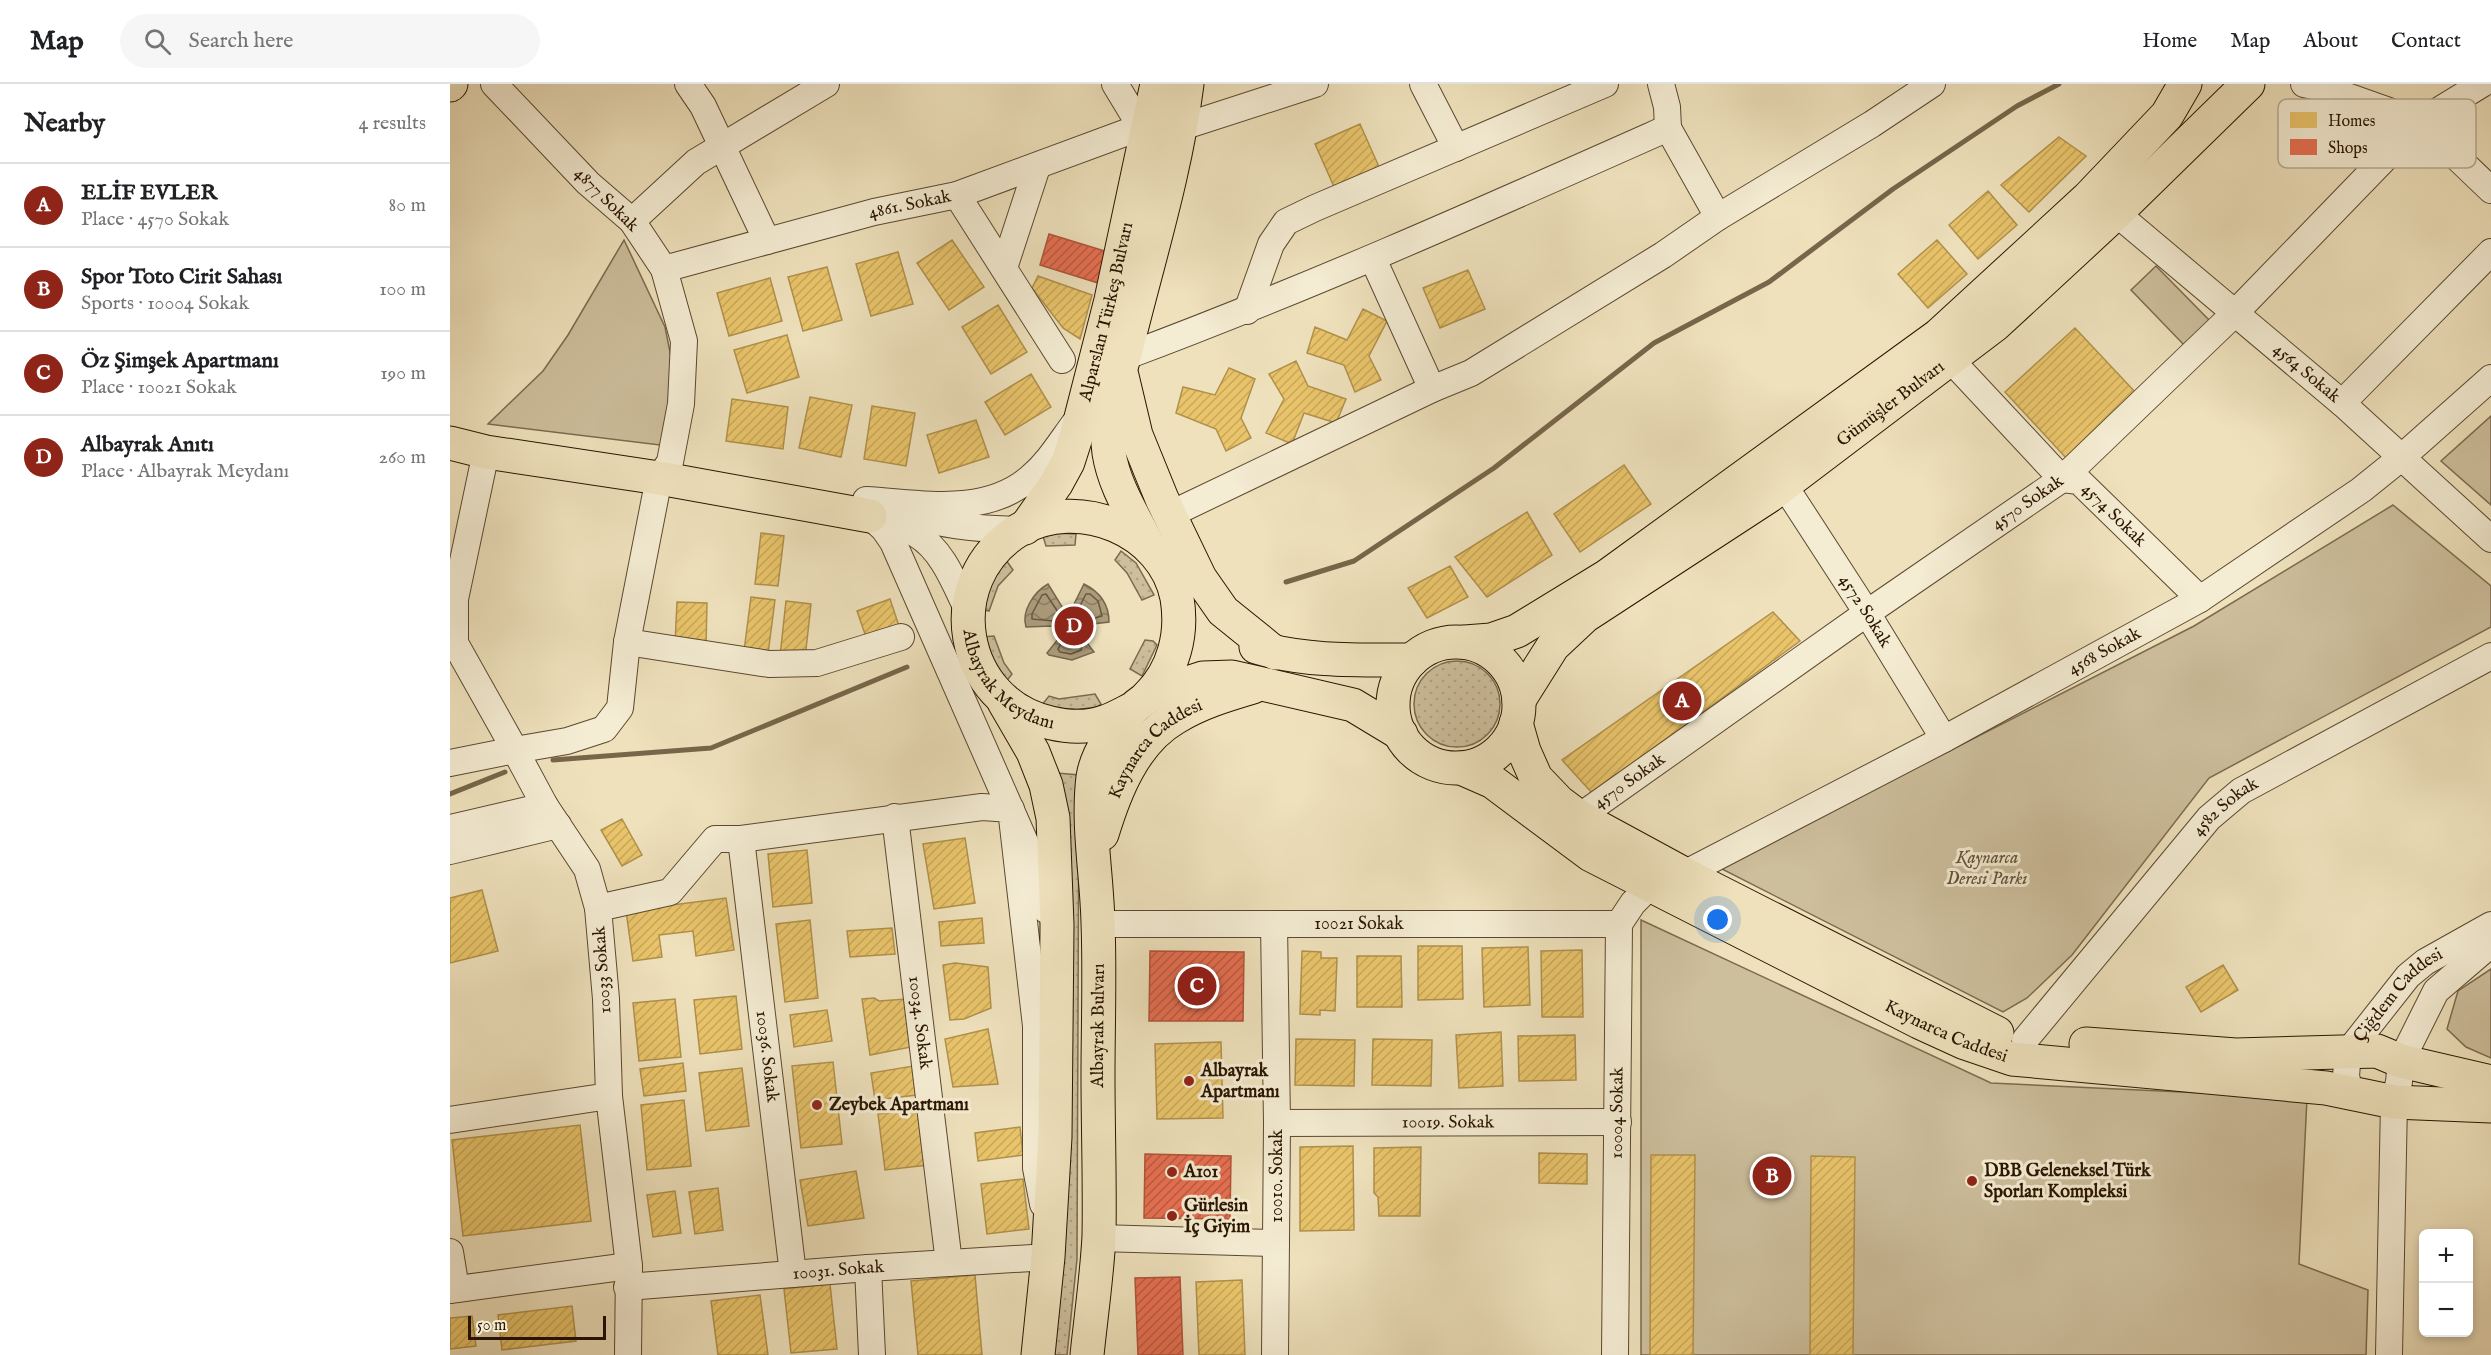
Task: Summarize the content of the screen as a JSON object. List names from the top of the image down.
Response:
{
  "streets": {
    "main road": [
      "Alparslan Türkeş Bulvarı",
      "Gümüşler Bulvarı",
      "Albayrak Meydanı",
      "Kaynarca Caddesi",
      "Albayrak Bulvarı"
    ],
    "street": [
      "4877 Sokak",
      "4861. Sokak",
      "4564 Sokak",
      "4570 Sokak",
      "4574 Sokak",
      "4572 Sokak",
      "4568 Sokak",
      "4582 Sokak",
      "10021 Sokak",
      "10033 Sokak",
      "Çiğdem Caddesi",
      "10034. Sokak",
      "10036. Sokak",
      "10004 Sokak",
      "10019. Sokak",
      "10010. Sokak",
      "10031. Sokak"
    ]
  },
  "crossings": [
    ["4877 Sokak", "4861. Sokak"],
    ["4861. Sokak", "Alparslan Türkeş Bulvarı"],
    ["Alparslan Türkeş Bulvarı", "Albayrak Meydanı"],
    ["Alparslan Türkeş Bulvarı", "Kaynarca Caddesi"],
    ["Alparslan Türkeş Bulvarı", "Albayrak Bulvarı"],
    ["4564 Sokak", "Gümüşler Bulvarı"],
    ["4564 Sokak", "4570 Sokak"],
    ["4564 Sokak", "4568 Sokak"],
    ["Gümüşler Bulvarı", "4574 Sokak"],
    ["Gümüşler Bulvarı", "4572 Sokak"],
    ["Gümüşler Bulvarı", "Kaynarca Caddesi"],
    ["4570 Sokak", "4574 Sokak"],
    ["4570 Sokak", "4572 Sokak"],
    ["4570 Sokak", "Kaynarca Caddesi"],
    ["4574 Sokak", "4568 Sokak"],
    ["4572 Sokak", "4568 Sokak"],
    ["4568 Sokak", "Kaynarca Caddesi"],
    ["Albayrak Meydanı", "Kaynarca Caddesi"],
    ["Albayrak Meydanı", "Albayrak Bulvarı"],
    ["Kaynarca Caddesi", "4582 Sokak"],
    ["Kaynarca Caddesi", "Çiğdem Caddesi"],
    ["Kaynarca Caddesi", "Albayrak Bulvarı"],
    ["10021 Sokak", "Albayrak Bulvarı"],
    ["10021 Sokak", "10004 Sokak"],
    ["10021 Sokak", "10010. Sokak"],
    ["10033 Sokak", "10034. Sokak"],
    ["10033 Sokak", "10036. Sokak"],
    ["10033 Sokak", "10031. Sokak"],
    ["10034. Sokak", "10031. Sokak"],
    ["10036. Sokak", "10031. Sokak"],
    ["10004 Sokak", "10019. Sokak"],
    ["10019. Sokak", "10010. Sokak"]
  ],
  "parks": ["Kaynarca Deresi Parkı"],
  "places": [
    "Albayrak Apartmanı",
    "Zeybek Apartmanı",
    "A101",
    "DBB Geleneksel Türk Sporları Kompleksi",
    "Gürlesin İç Giyim"
  ],
  "legend": ["Homes", "Shops"],
  "scale_bar": "50 m",
  "page": {
    "header": "Map",
    "search": "Search here",
    "nav": [
      "Home",
      "Map",
      "About",
      "Contact"
    ],
    "heading": ["Nearby", "4 results"],
    "list": [
      {
        "mark": "A",
        "name": "ELİF EVLER",
        "note": "Place · 4570 Sokak",
        "value": "80 m"
      },
      {
        "mark": "B",
        "name": "Spor Toto Cirit Sahası",
        "note": "Sports · 10004 Sokak",
        "value": "100 m"
      },
      {
        "mark": "C",
        "name": "Öz Şimşek Apartmanı",
        "note": "Place · 10021 Sokak",
        "value": "190 m"
      },
      {
        "mark": "D",
        "name": "Albayrak Anıtı",
        "note": "Place · Albayrak Meydanı",
        "value": "260 m"
      }
    ],
    "pins": [
      "D",
      "A",
      "C",
      "B"
    ],
    "map_buttons": ["+", "−"],
    "scale": "50 m"
  }
}
